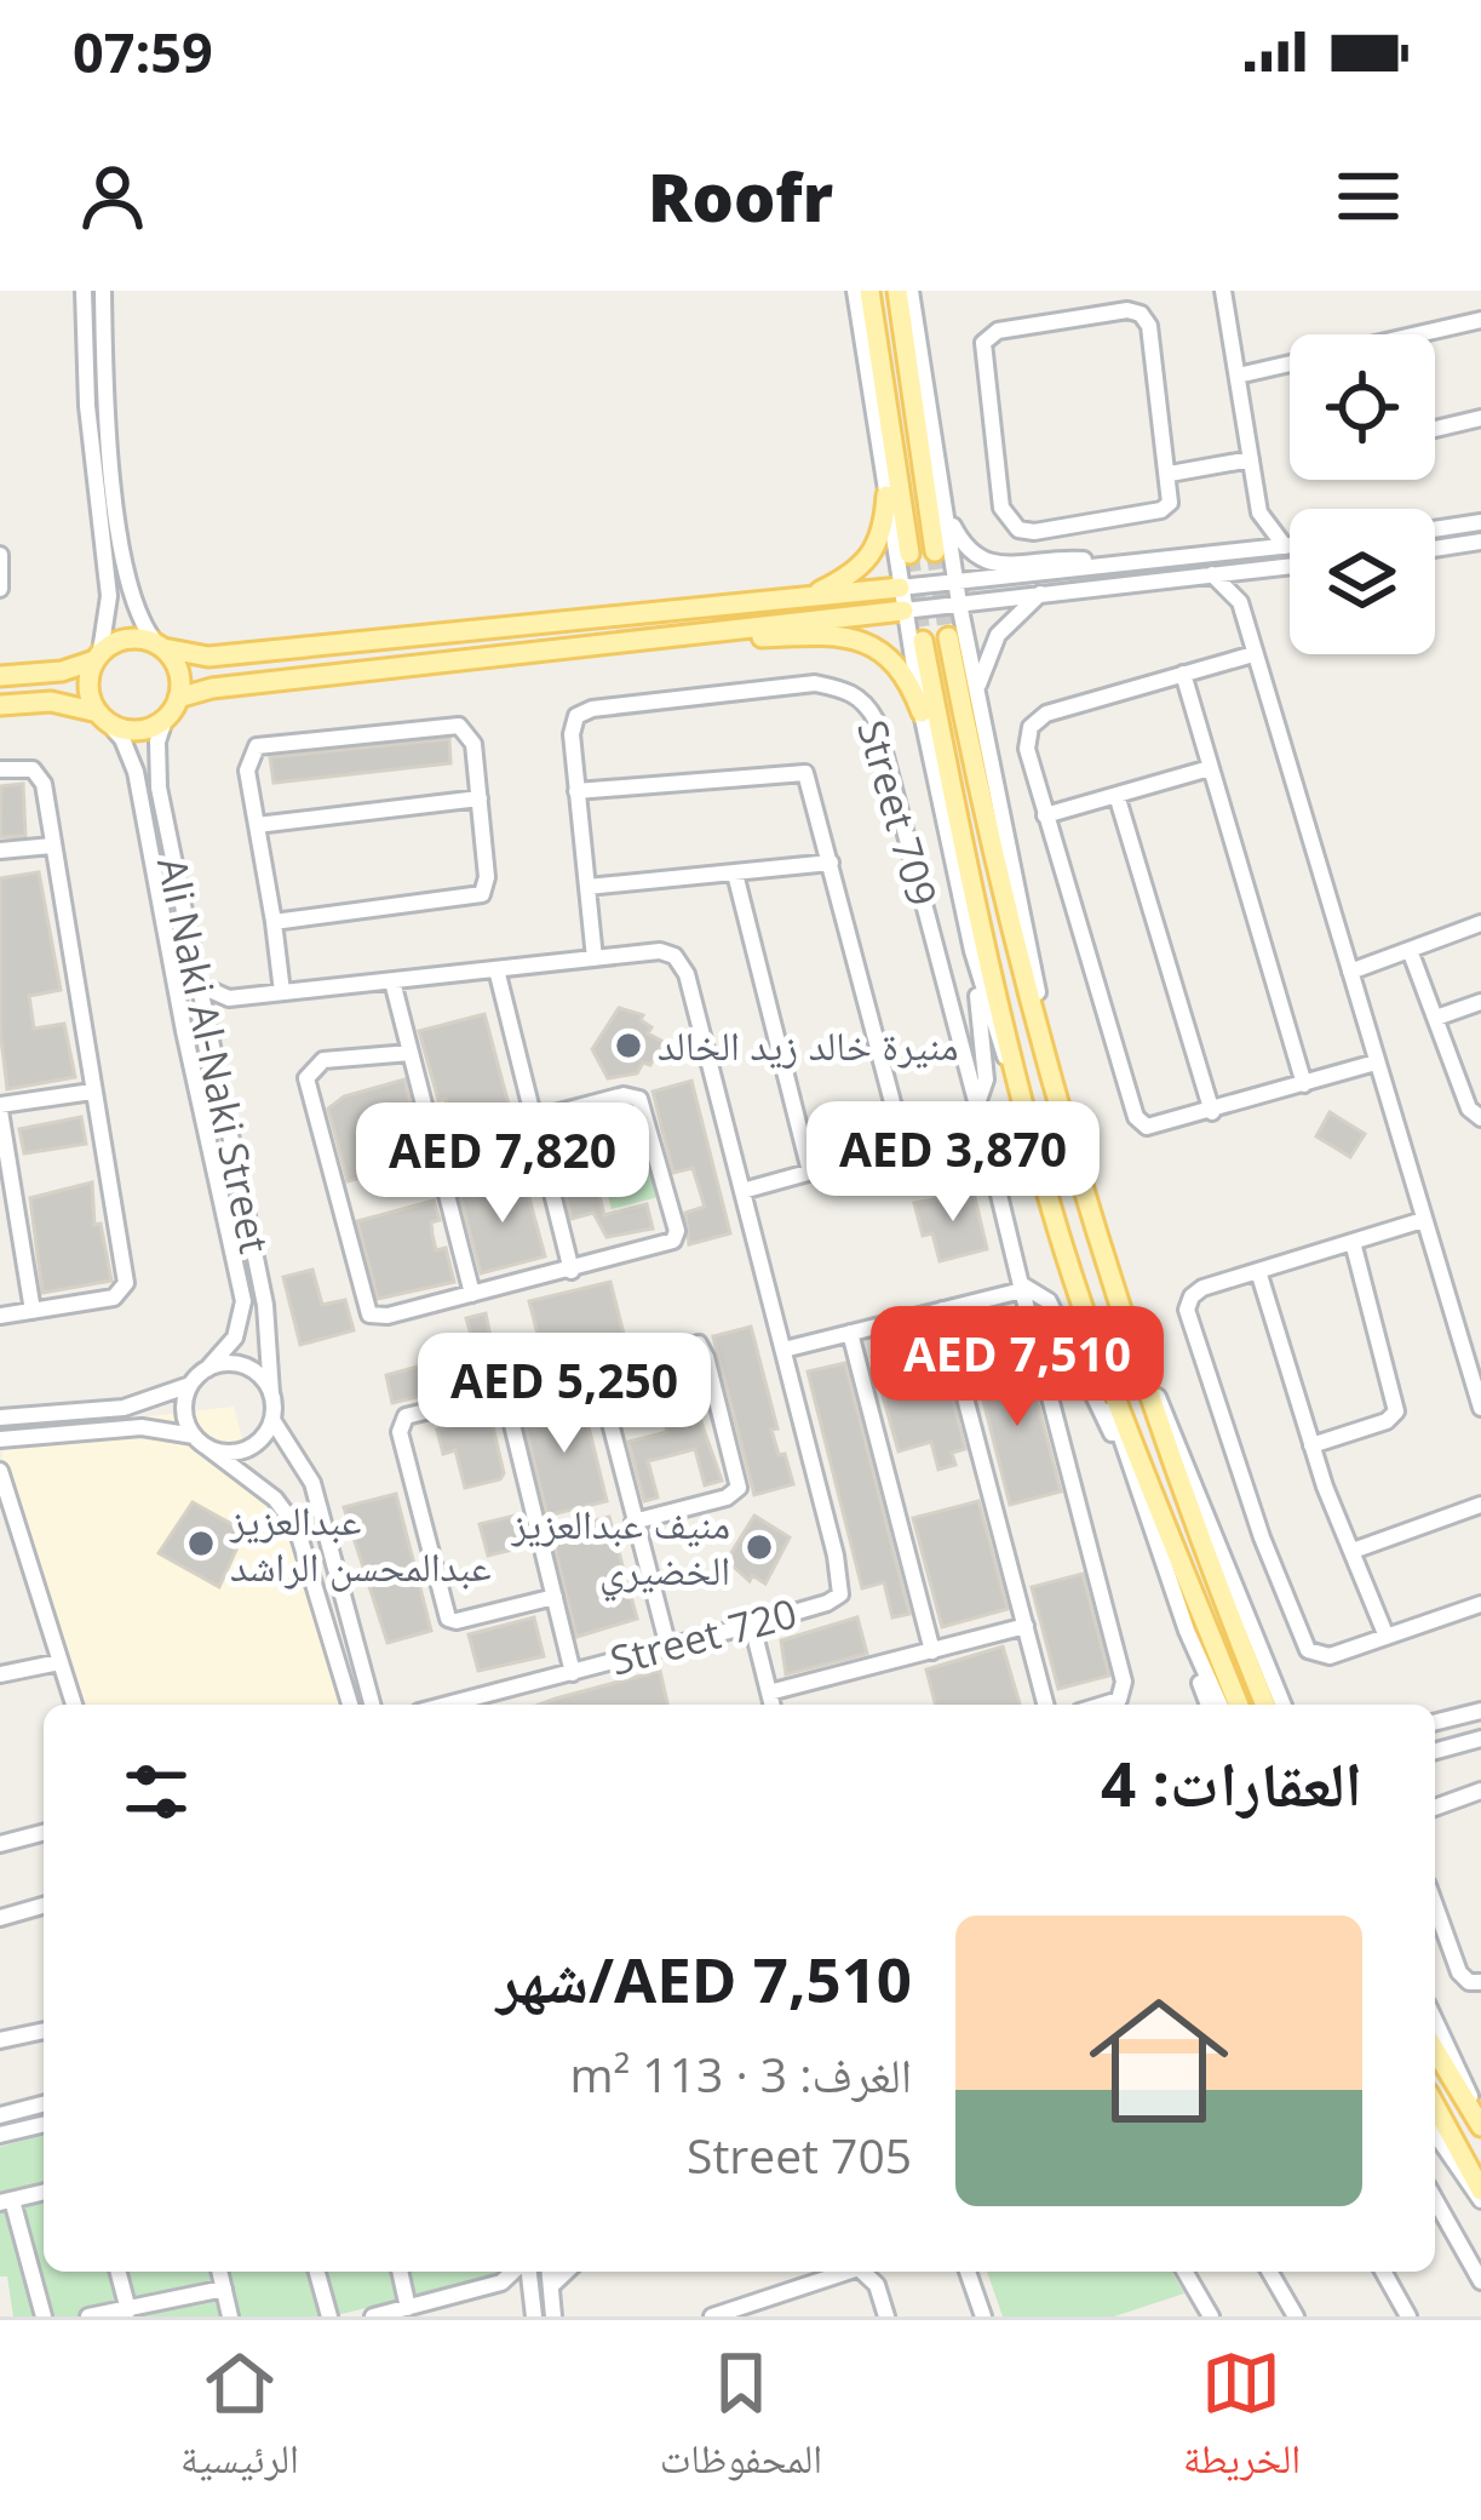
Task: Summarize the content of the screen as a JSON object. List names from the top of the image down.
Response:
{
  "streets": {
    "street": ["Street 709", "Ali Naki Al-Naki Street", "Street 720"]
  },
  "crossings": [
    ["Street 709", "Street 720"],
    ["Ali Naki Al-Naki Street", "Street 720"]
  ],
  "places": ["منيرة خالد زيد الخالد", "عبدالعزيز عبدالمحسن الراشد", "منيف عبدالعزيز الخضيري"],
  "page": {
    "status": "07:59",
    "header": "Roofr",
    "price": [
      "AED 3,870",
      "AED 7,820",
      "AED 7,510",
      "AED 5,250"
    ],
    "heading": "العقارات: 4",
    "list": [
      {
        "name": "AED 7,510/شهر",
        "note": "الغرف: 3 · 113 m² · Street 705"
      }
    ],
    "tabs": ["الخريطة", "المحفوظات", "الرئيسية"]
  }
}
